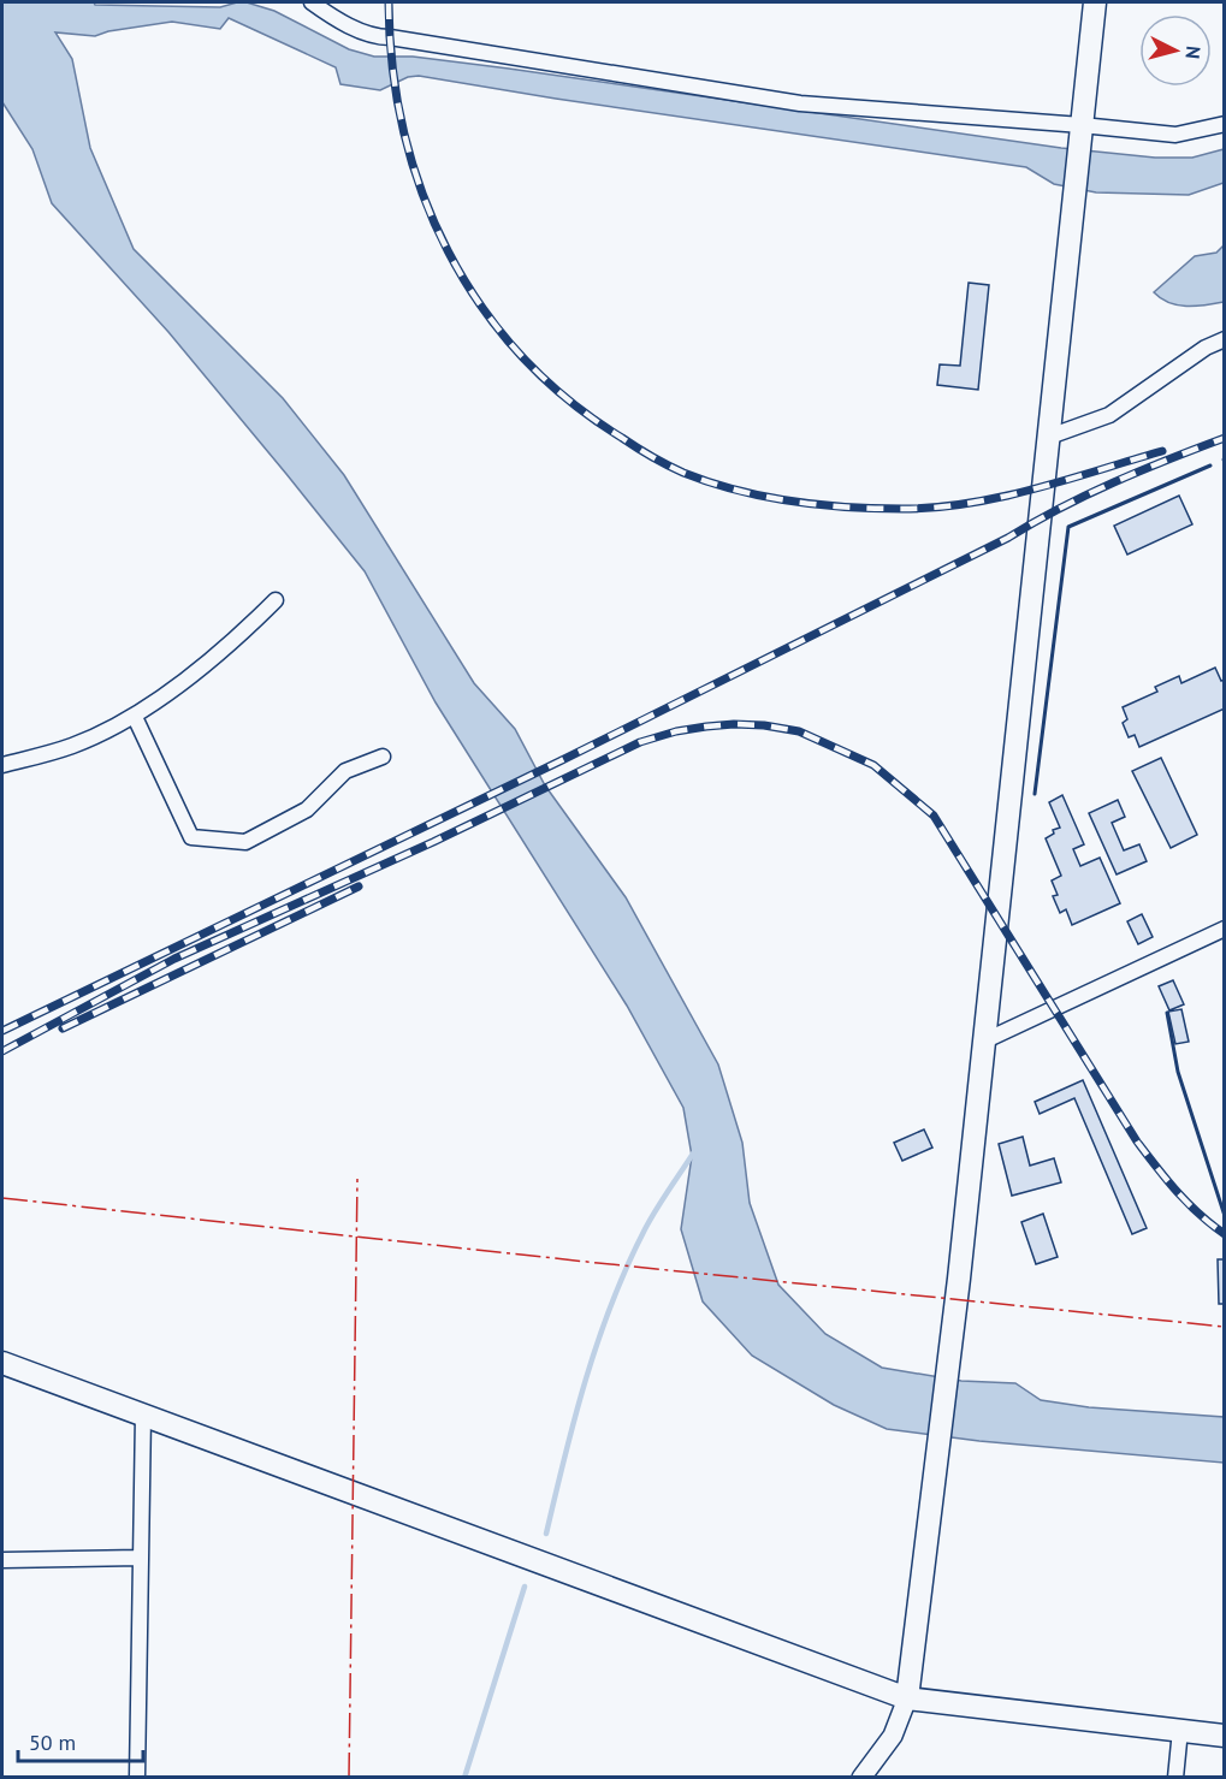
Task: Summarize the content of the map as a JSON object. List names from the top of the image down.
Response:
{
  "scale_bar": "50 m",
  "north": "right"
}
